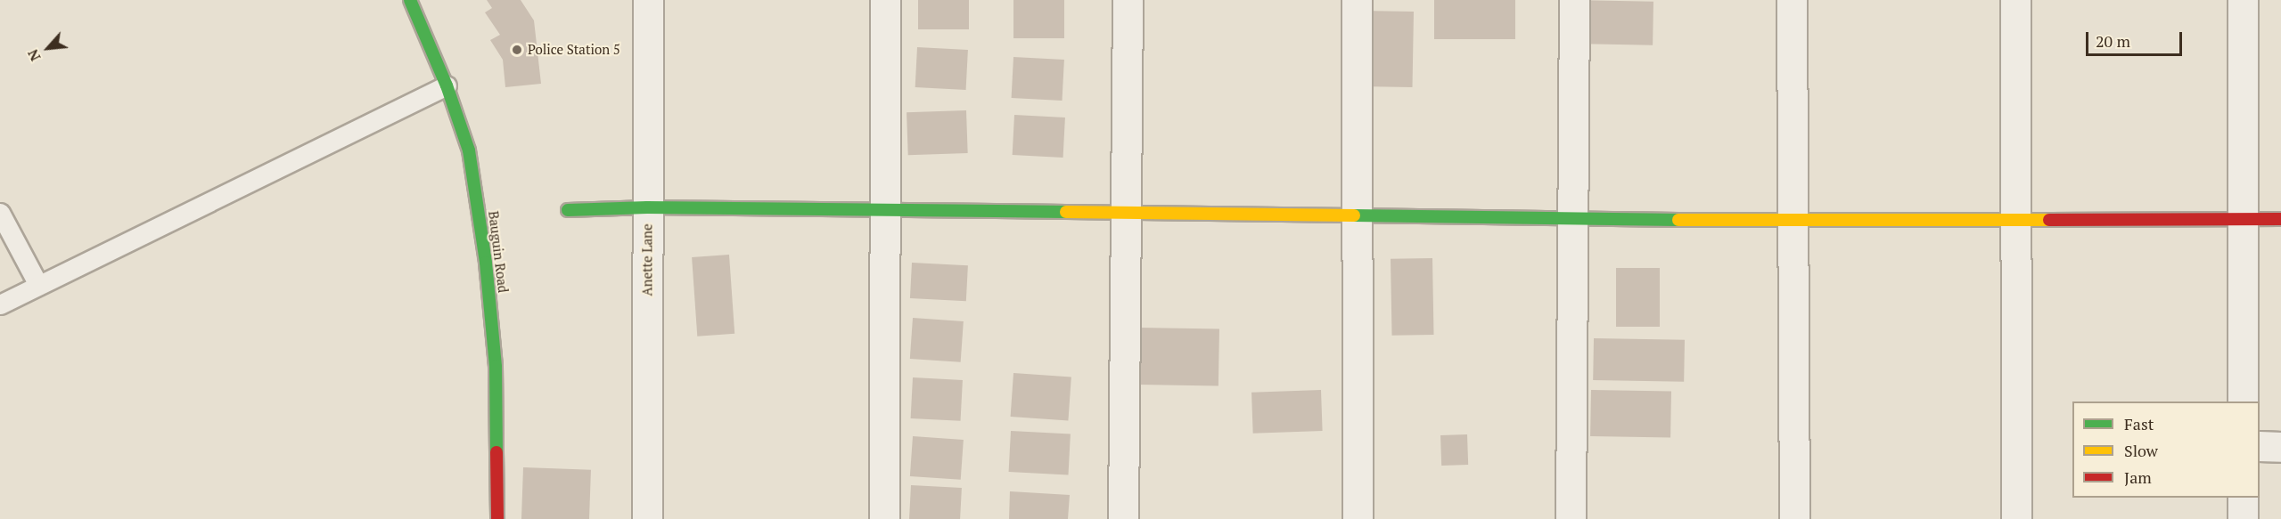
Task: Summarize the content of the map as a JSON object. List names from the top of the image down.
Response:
{
  "streets": {
    "street": ["Bauguin Road", "Anette Lane"]
  },
  "places": ["Police Station 5"],
  "legend": ["Fast", "Slow", "Jam"],
  "scale_bar": "20 m",
  "north": "bottom left"
}
